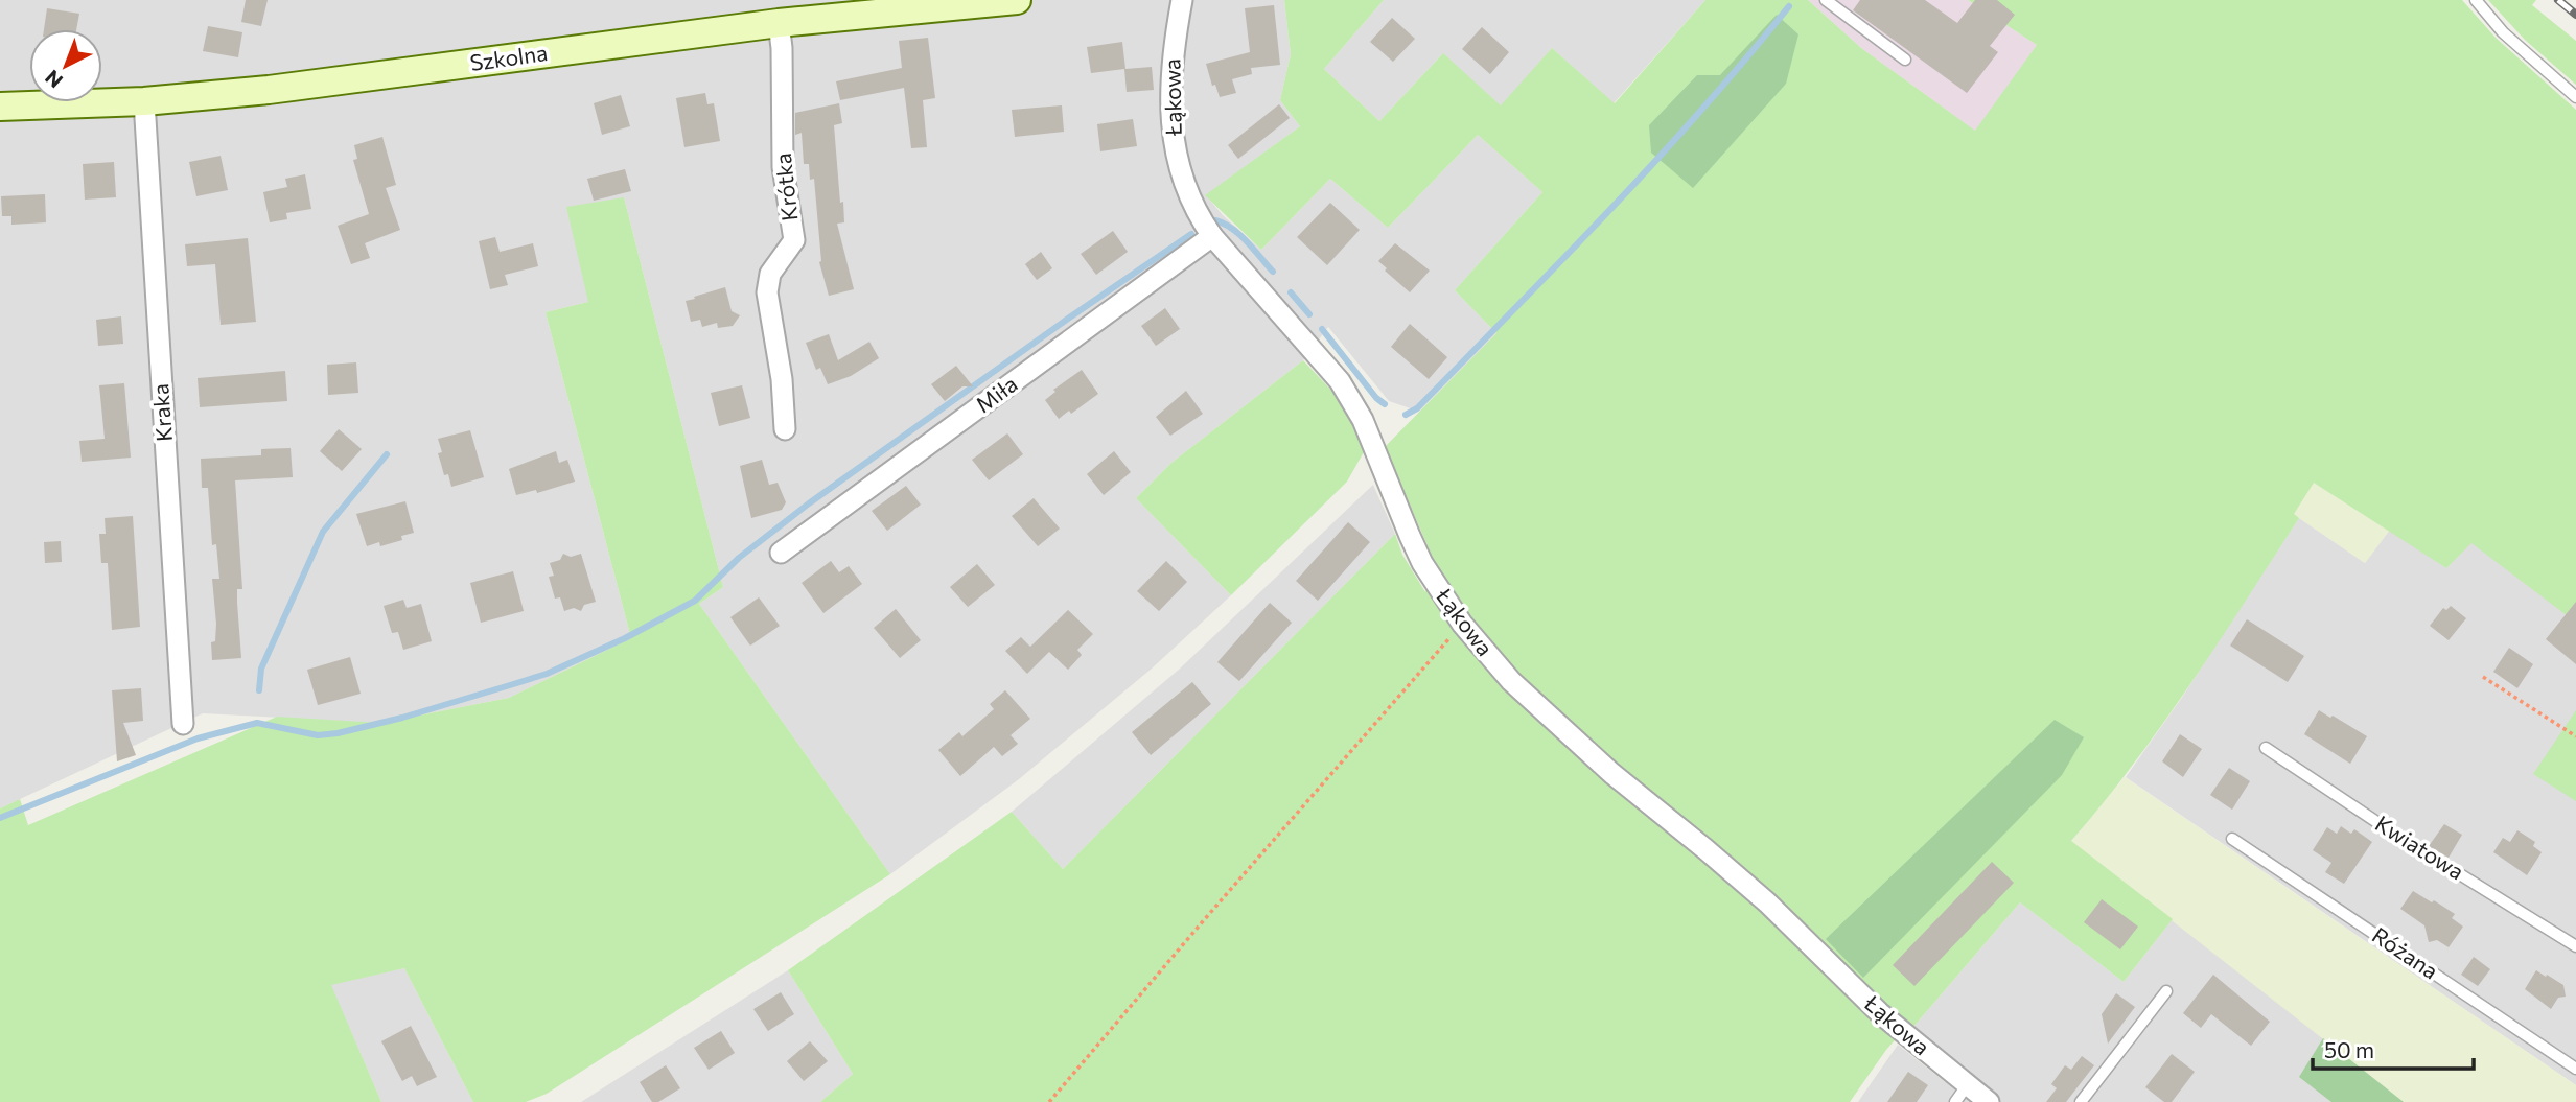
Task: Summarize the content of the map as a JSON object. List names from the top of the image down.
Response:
{
  "streets": {
    "street": [
      "Szkolna",
      "Łąkowa",
      "Krótka",
      "Miła",
      "Kraka"
    ],
    "lane": ["Kwiatowa", "Różana"]
  },
  "crossings": [
    ["Szkolna", "Krótka"],
    ["Szkolna", "Kraka"],
    ["Łąkowa", "Miła"]
  ],
  "scale_bar": "50 m",
  "north": "bottom left"
}
